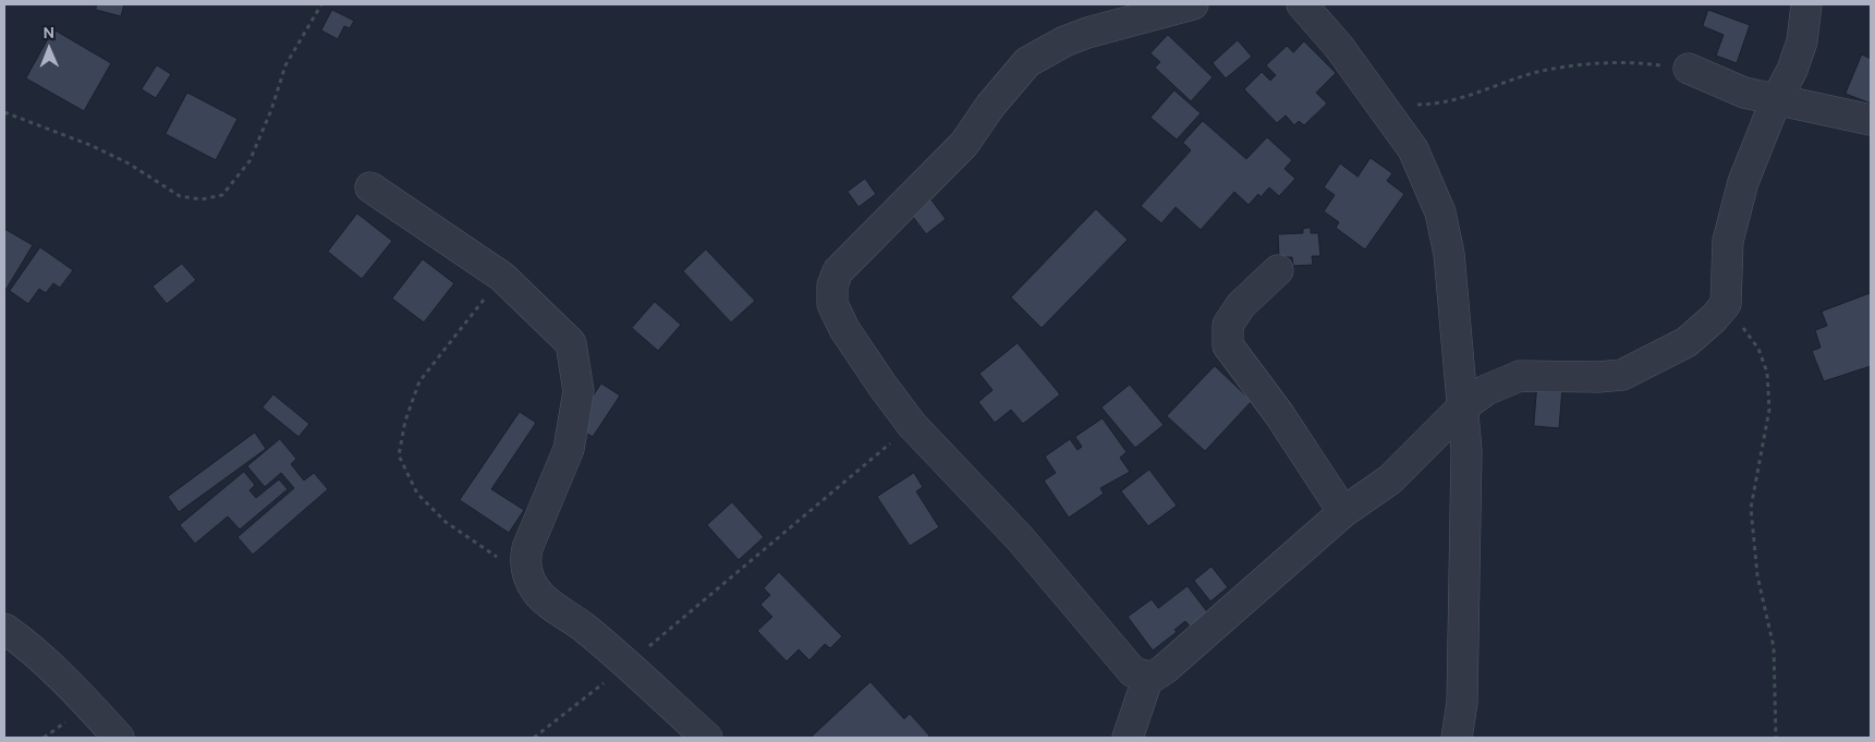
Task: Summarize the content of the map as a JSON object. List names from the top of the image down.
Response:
{
  "north": "top"
}
